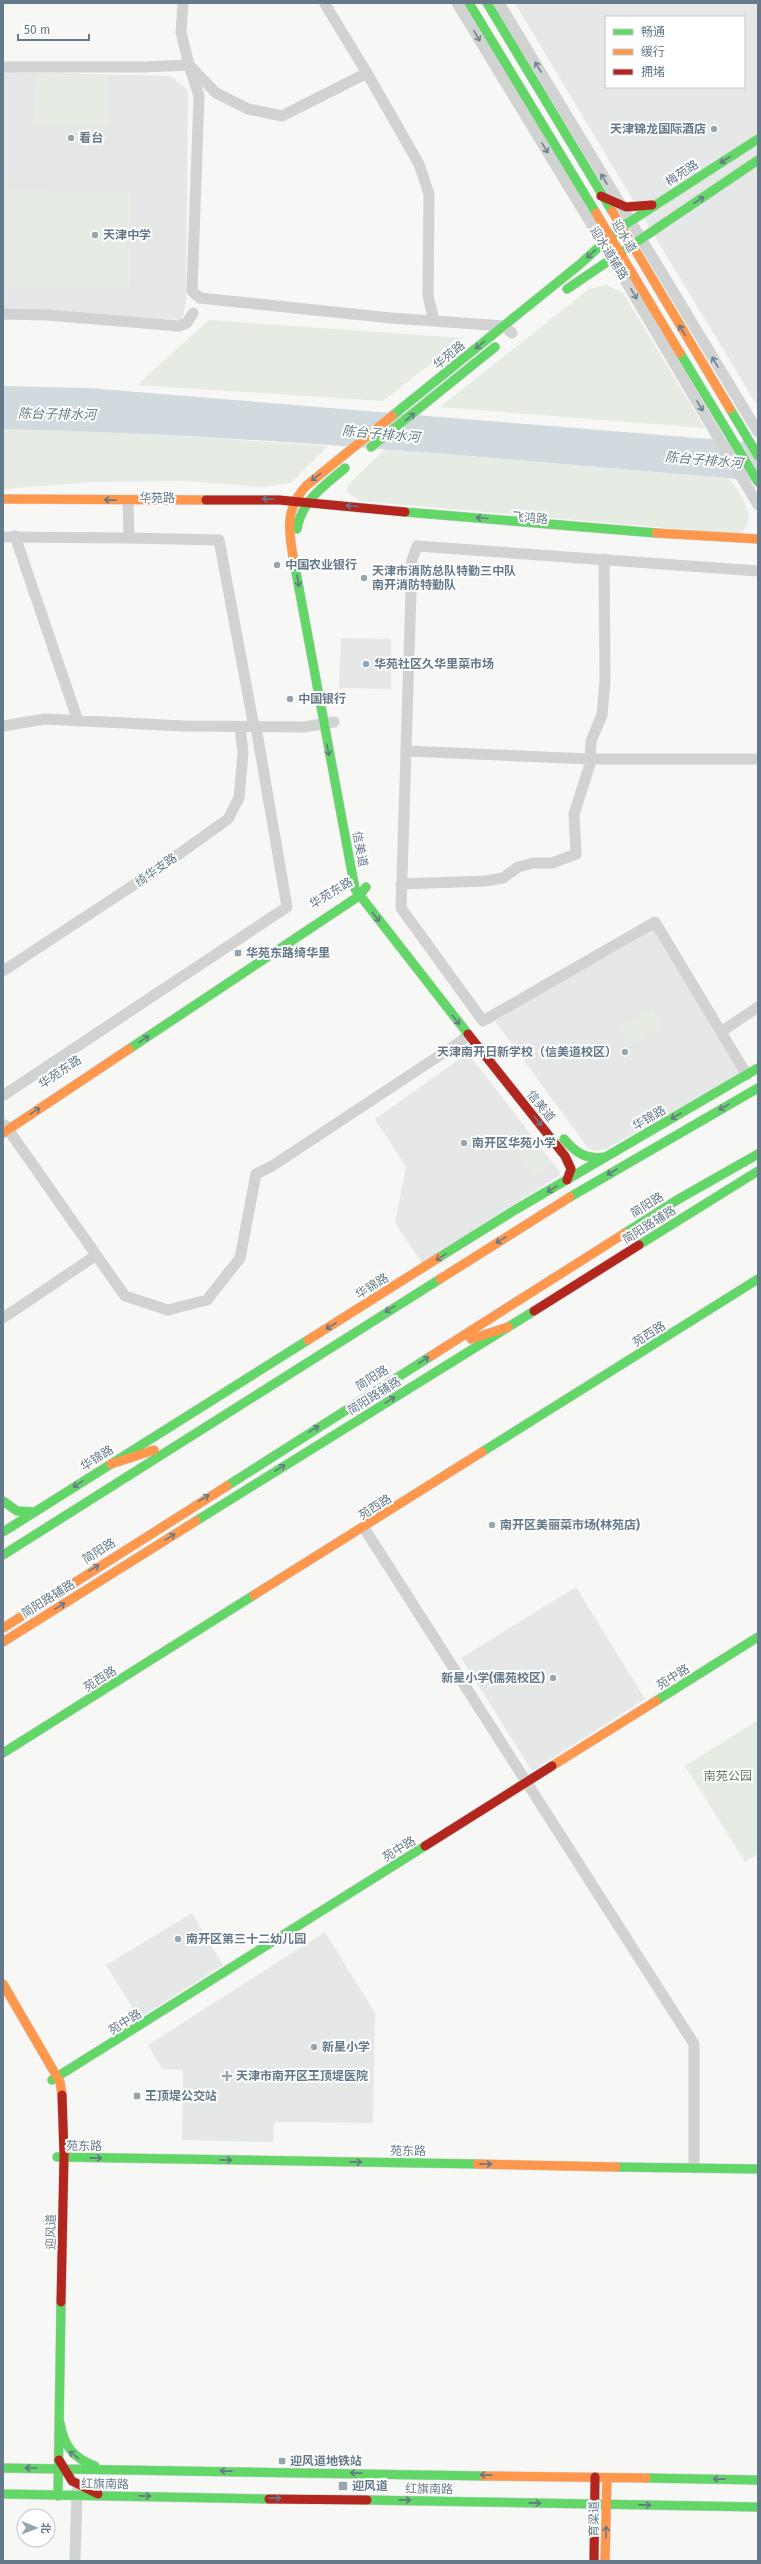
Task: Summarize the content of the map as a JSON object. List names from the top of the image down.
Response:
{
  "streets": {
    "main road": [
      "梅苑路",
      "迎水道",
      "华苑路",
      "飞鸿路",
      "信美道",
      "华苑东路",
      "华锦路",
      "简阳路",
      "简阳路辅路",
      "苑西路",
      "苑中路",
      "苑东路",
      "迎风道",
      "红旗南路",
      "育梁道"
    ],
    "street": ["迎水道辅路", "绮华支路"]
  },
  "crossings": [
    ["梅苑路", "迎水道"],
    ["梅苑路", "华苑路"],
    ["迎水道", "迎水道辅路"],
    ["迎水道", "华苑路"],
    ["迎水道辅路", "华苑路"],
    ["华苑路", "飞鸿路"],
    ["华苑路", "信美道"],
    ["飞鸿路", "信美道"],
    ["信美道", "华苑东路"],
    ["信美道", "华锦路"],
    ["苑中路", "迎风道"],
    ["苑东路", "迎风道"],
    ["迎风道", "红旗南路"],
    ["红旗南路", "育梁道"]
  ],
  "water": ["陈台子排水河"],
  "parks": ["南苑公园"],
  "places": {
    "other": [
      "天津锦龙国际酒店",
      "看台",
      "天津中学",
      "中国农业银行",
      "天津市消防总队特勤三中队 南开消防特勤队",
      "华苑社区久华里菜市场",
      "中国银行",
      "天津南开日新学校（信美道校区）",
      "南开区华苑小学",
      "南开区美丽菜市场(林苑店)",
      "新星小学(儒苑校区)",
      "南开区第三十二幼儿园",
      "新星小学"
    ],
    "transit": [
      "华苑东路绮华里",
      "王顶堤公交站",
      "迎风道地铁站",
      "迎风道"
    ],
    "health": ["天津市南开区王顶堤医院"]
  },
  "legend": ["畅通", "缓行", "拥堵"],
  "scale_bar": "50 m",
  "north": "right"
}
